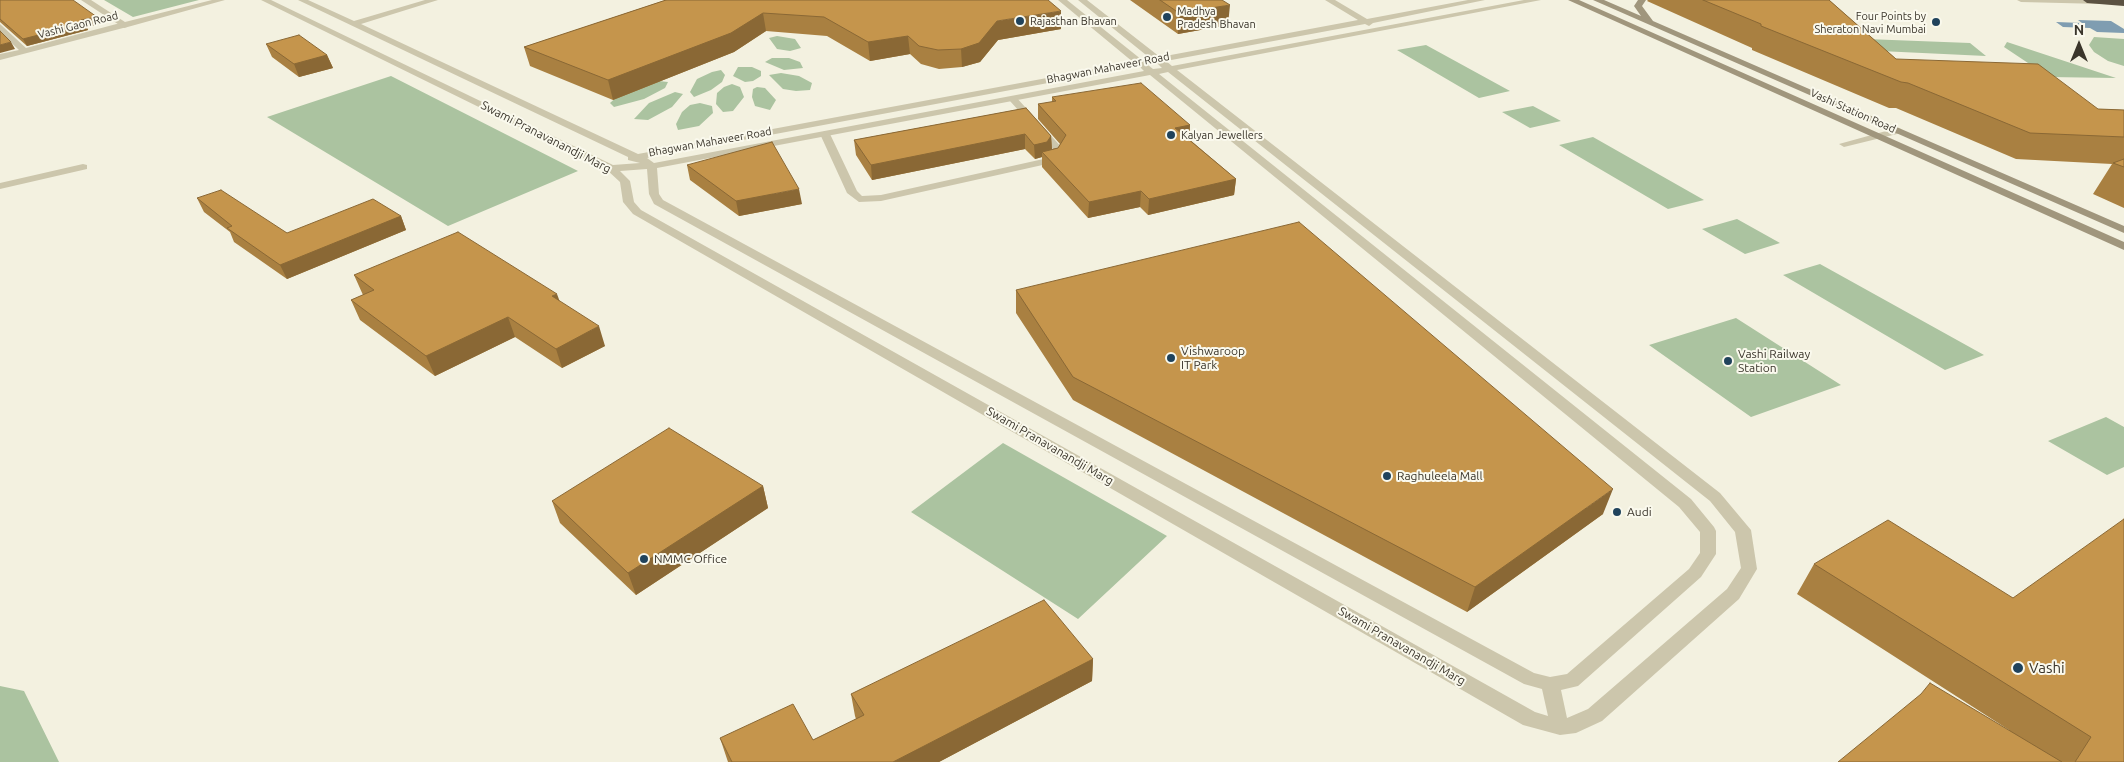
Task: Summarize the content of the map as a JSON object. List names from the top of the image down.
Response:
{
  "streets": {
    "main road": ["Vashi Station Road"],
    "street": ["Vashi Gaon Road", "Bhagwan Mahaveer Road", "Swami Pranavanandji Marg"]
  },
  "crossings": [
    ["Bhagwan Mahaveer Road", "Swami Pranavanandji Marg"]
  ],
  "places": [
    "Madhya Pradesh Bhavan",
    "Rajasthan Bhavan",
    "Four Points by Sheraton Navi Mumbai",
    "Kalyan Jewellers",
    "Vishwaroop IT Park",
    "Vashi Railway Station",
    "Raghuleela Mall",
    "Audi",
    "NMMC Office",
    "Vashi"
  ],
  "north": "top"
}
